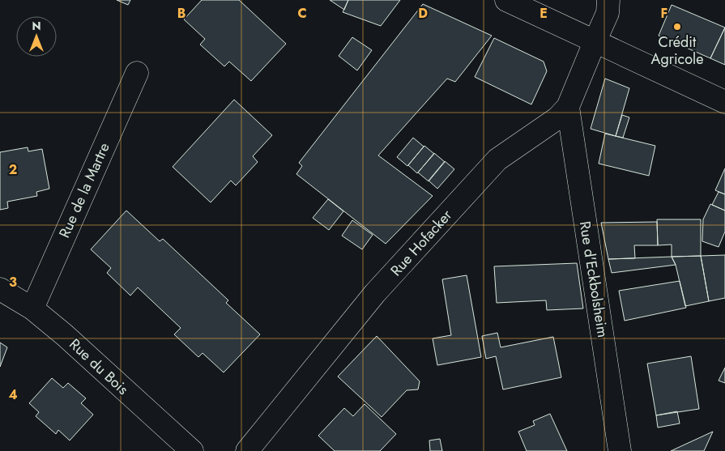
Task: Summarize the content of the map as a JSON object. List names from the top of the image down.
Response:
{
  "streets": {
    "street": [
      "Rue de la Martre",
      "Rue Hofacker",
      "Rue d'Eckbolsheim",
      "Rue du Bois"
    ]
  },
  "crossings": [
    ["Rue de la Martre", "Rue du Bois"],
    ["Rue Hofacker", "Rue d'Eckbolsheim"]
  ],
  "places": ["Crédit Agricole"],
  "north": "top",
  "grid": {
    "columns": [
      "B",
      "C",
      "D",
      "E",
      "F"
    ],
    "rows": ["2", "3", "4"]
  }
}
